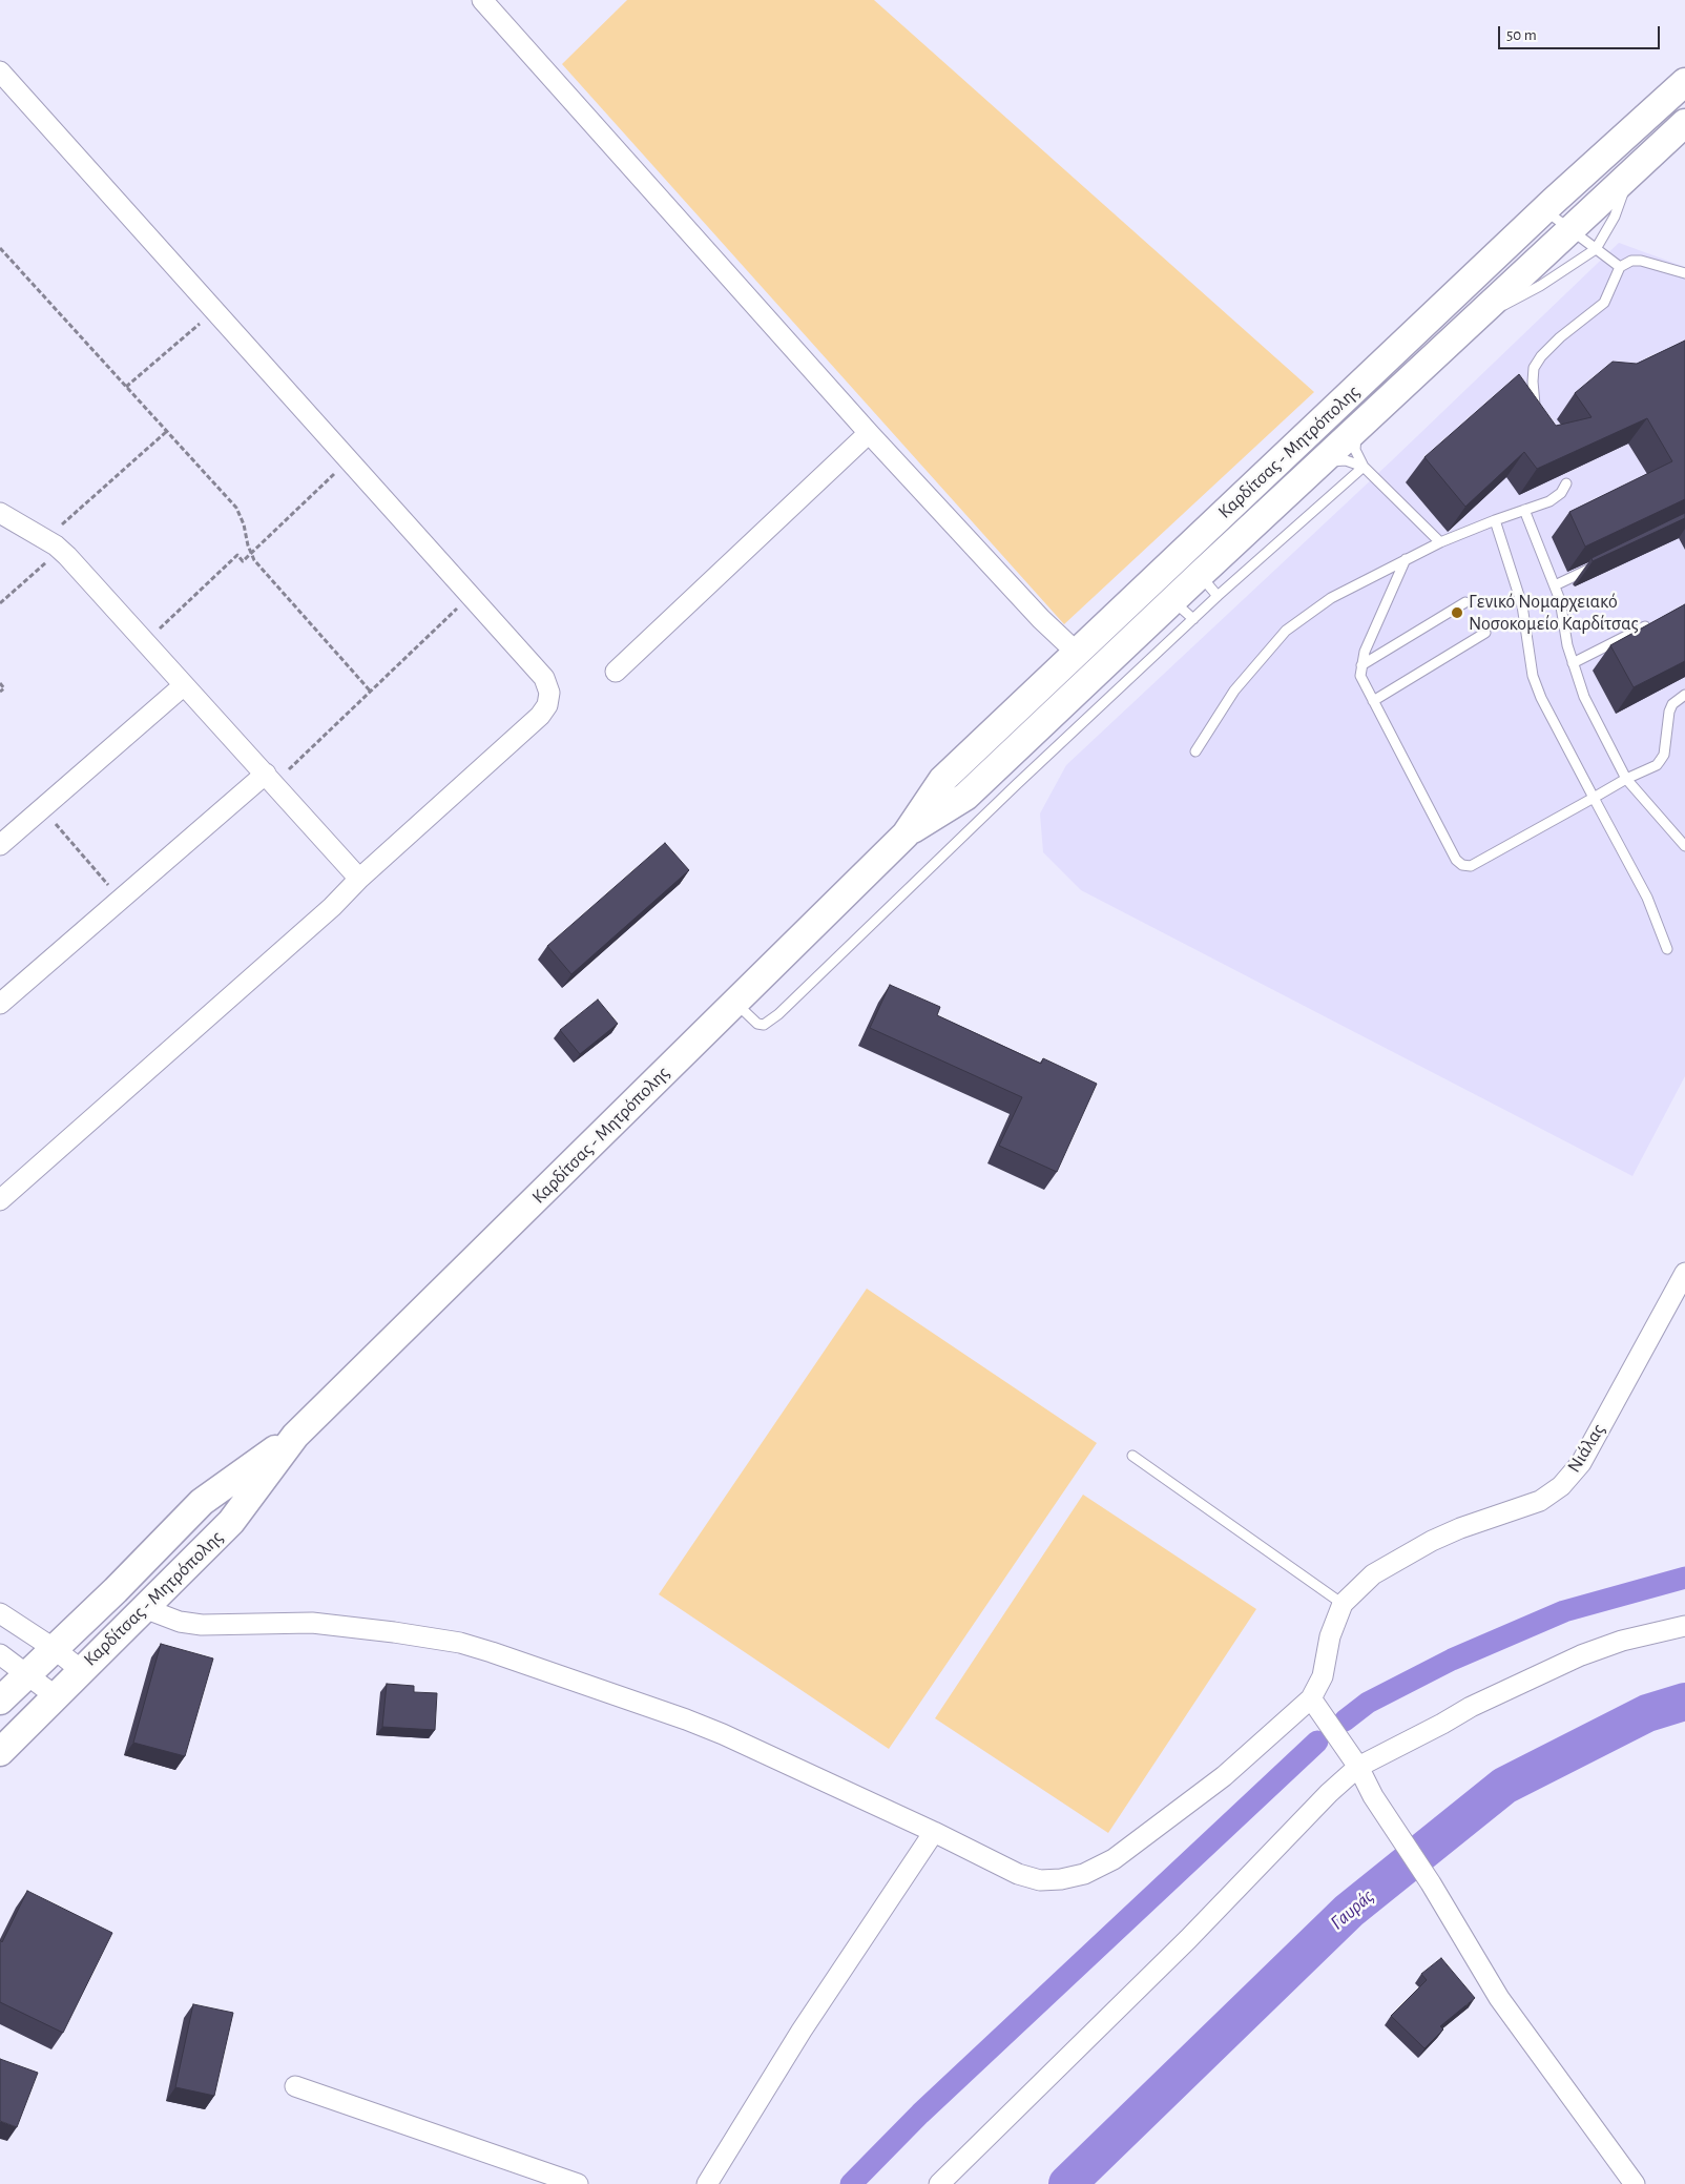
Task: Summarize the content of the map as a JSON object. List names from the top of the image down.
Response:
{
  "streets": {
    "main road": ["Καρδίτσας - Μητρόπολης"],
    "street": ["Νιάλας"]
  },
  "water": ["Γαυράς"],
  "places": ["Γενικό Νομαρχειακό Νοσοκομείο Καρδίτσας"],
  "scale_bar": "50 m"
}
